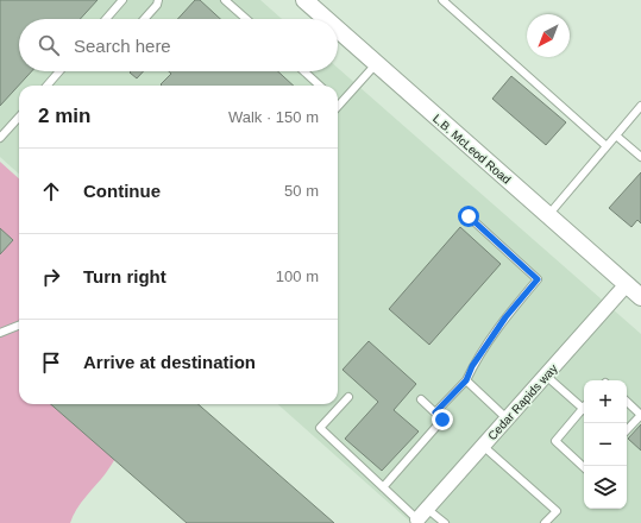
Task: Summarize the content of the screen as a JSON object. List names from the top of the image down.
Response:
{
  "streets": {
    "street": ["L.B. McLeod Road", "Cedar Rapids way"]
  },
  "crossings": [
    ["L.B. McLeod Road", "Cedar Rapids way"]
  ],
  "north": "bottom left",
  "page": {
    "search": "Search here",
    "heading": ["2 min", "Walk · 150 m"],
    "list": [
      ["Continue", "50 m"],
      ["Turn right", "100 m"],
      "Arrive at destination"
    ],
    "map_buttons": ["+", "−"]
  }
}
